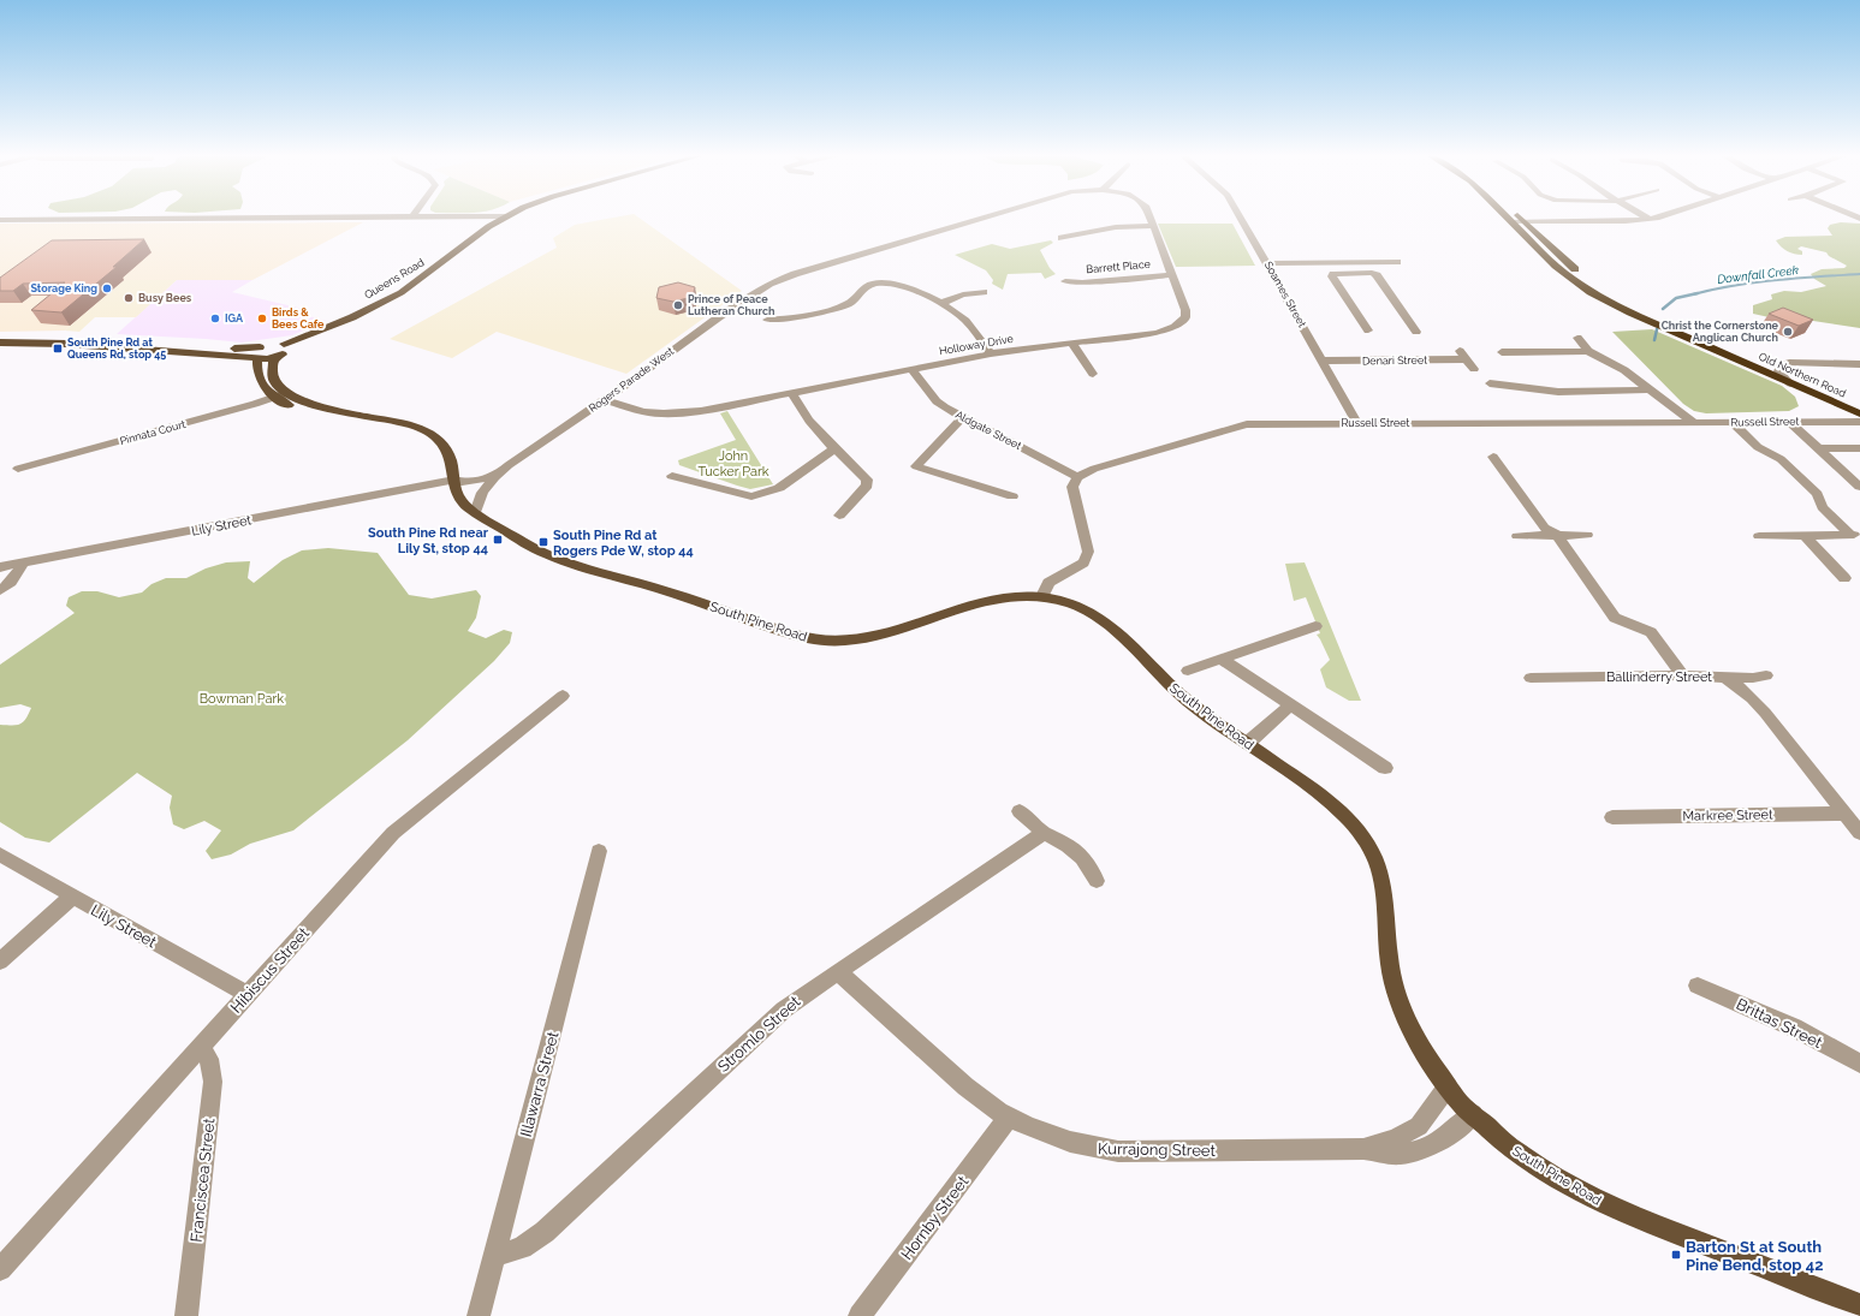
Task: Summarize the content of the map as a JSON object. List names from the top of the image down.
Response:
{
  "streets": {
    "highway": ["Old Northern Road"],
    "main road": ["Queens Road", "South Pine Road"],
    "street": [
      "Barrett Place",
      "Soames Street",
      "Holloway Drive",
      "Denari Street",
      "Rogers Parade West",
      "Russell Street",
      "Aldgate Street",
      "Pinnata Court",
      "Lily Street",
      "Ballinderry Street",
      "Markree Street",
      "Hibiscus Street",
      "Brittas Street",
      "Stromlo Street",
      "Illawarra Street",
      "Kurrajong Street",
      "Franciscea Street",
      "Hornby Street"
    ]
  },
  "crossings": [
    ["Barrett Place", "Holloway Drive"],
    ["Queens Road", "South Pine Road"],
    ["Soames Street", "Denari Street"],
    ["Soames Street", "Russell Street"],
    ["Holloway Drive", "Rogers Parade West"],
    ["Holloway Drive", "Aldgate Street"],
    ["Rogers Parade West", "Lily Street"],
    ["Rogers Parade West", "South Pine Road"],
    ["Russell Street", "Aldgate Street"],
    ["Pinnata Court", "South Pine Road"],
    ["Lily Street", "South Pine Road"],
    ["Lily Street", "Hibiscus Street"],
    ["South Pine Road", "Kurrajong Street"],
    ["Ballinderry Street", "Markree Street"],
    ["Hibiscus Street", "Franciscea Street"],
    ["Stromlo Street", "Illawarra Street"],
    ["Stromlo Street", "Kurrajong Street"],
    ["Kurrajong Street", "Hornby Street"]
  ],
  "water": ["Downfall Creek"],
  "parks": ["John Tucker Park", "Bowman Park"],
  "places": {
    "other": [
      "Storage King",
      "Busy Bees",
      "Prince of Peace Lutheran Church",
      "IGA",
      "Birds & Bees Cafe",
      "Christ the Cornerstone Anglican Church"
    ],
    "transit": [
      "South Pine Rd at Queens Rd, stop 45",
      "South Pine Rd near Lily St, stop 44",
      "South Pine Rd at Rogers Pde W, stop 44",
      "Barton St at South Pine Bend, stop 42"
    ]
  }
}
